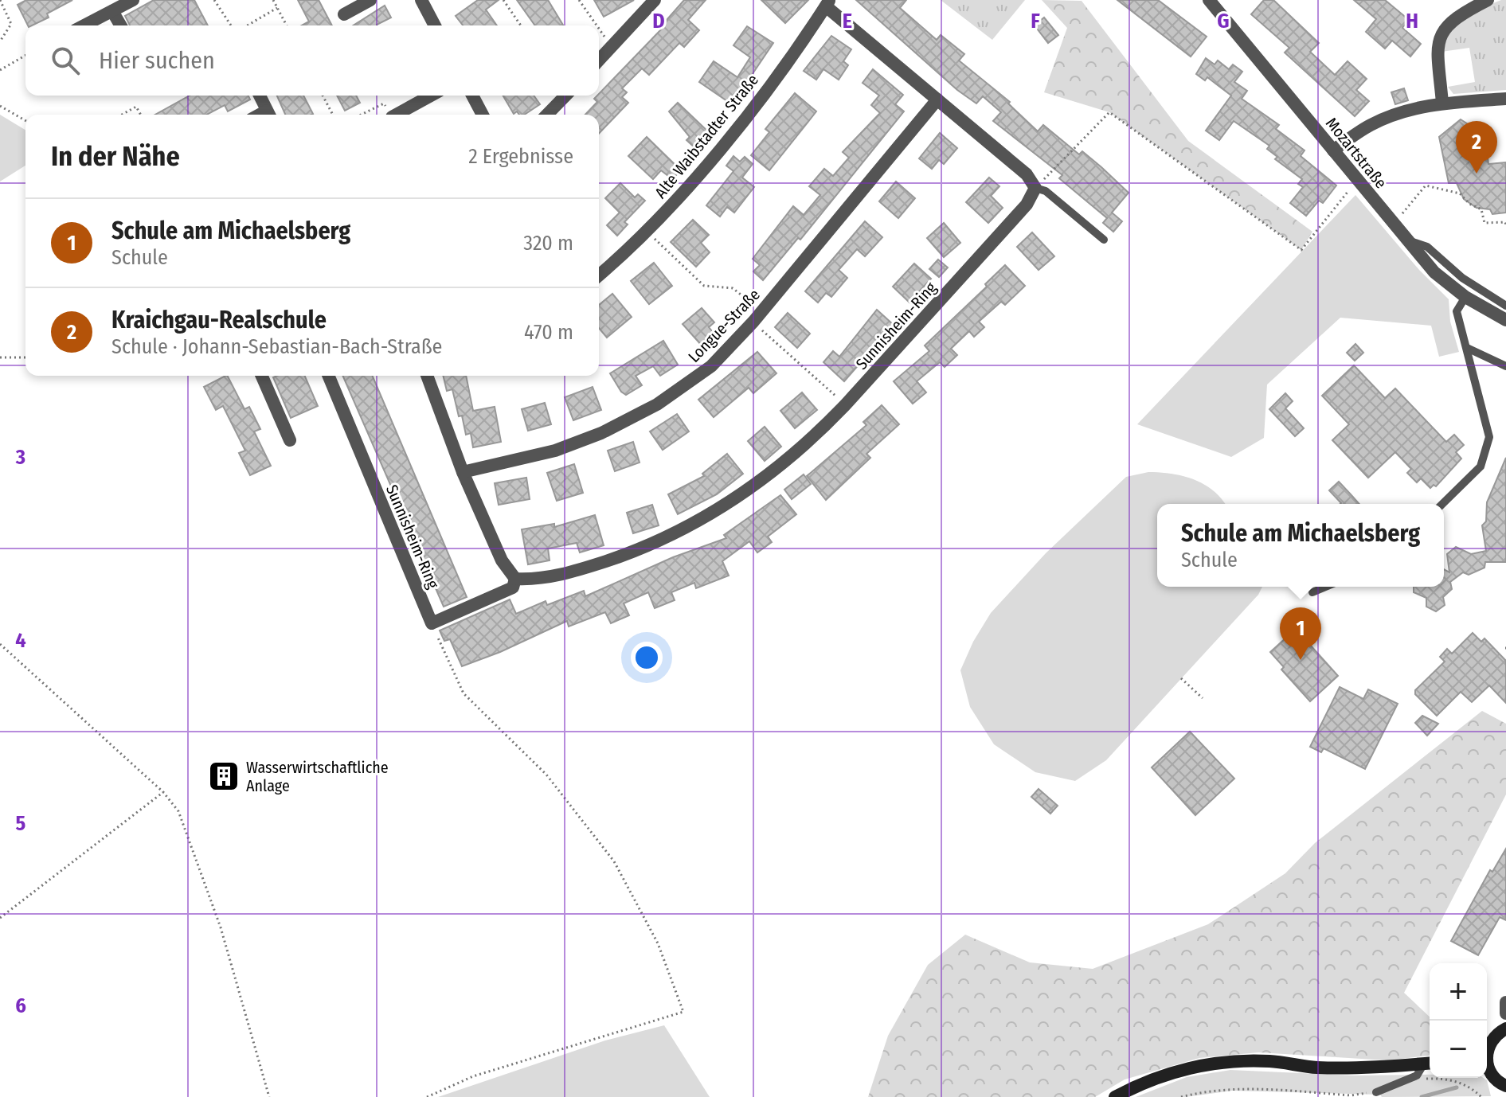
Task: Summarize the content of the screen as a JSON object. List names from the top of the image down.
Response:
{
  "streets": {
    "street": [
      "Alte Waibstadter Straße",
      "Mozartstraße",
      "Longue-Straße",
      "Sunnisheim-Ring"
    ]
  },
  "places": {
    "building": ["Wasserwirtschaftliche Anlage"]
  },
  "page": {
    "search": "Hier suchen",
    "heading": ["In der Nähe", "2 Ergebnisse"],
    "pins": ["2", "1"],
    "list": [
      {
        "mark": "1",
        "name": "Schule am Michaelsberg",
        "note": "Schule",
        "value": "320 m"
      },
      {
        "mark": "2",
        "name": "Kraichgau-Realschule",
        "note": "Schule · Johann-Sebastian-Bach-Straße",
        "value": "470 m"
      }
    ],
    "popup": ["Schule am Michaelsberg", "Schule"],
    "map_buttons": ["+", "−"]
  },
  "grid": {
    "columns": [
      "D",
      "E",
      "F",
      "G",
      "H"
    ],
    "rows": [
      "3",
      "4",
      "5",
      "6"
    ]
  }
}
